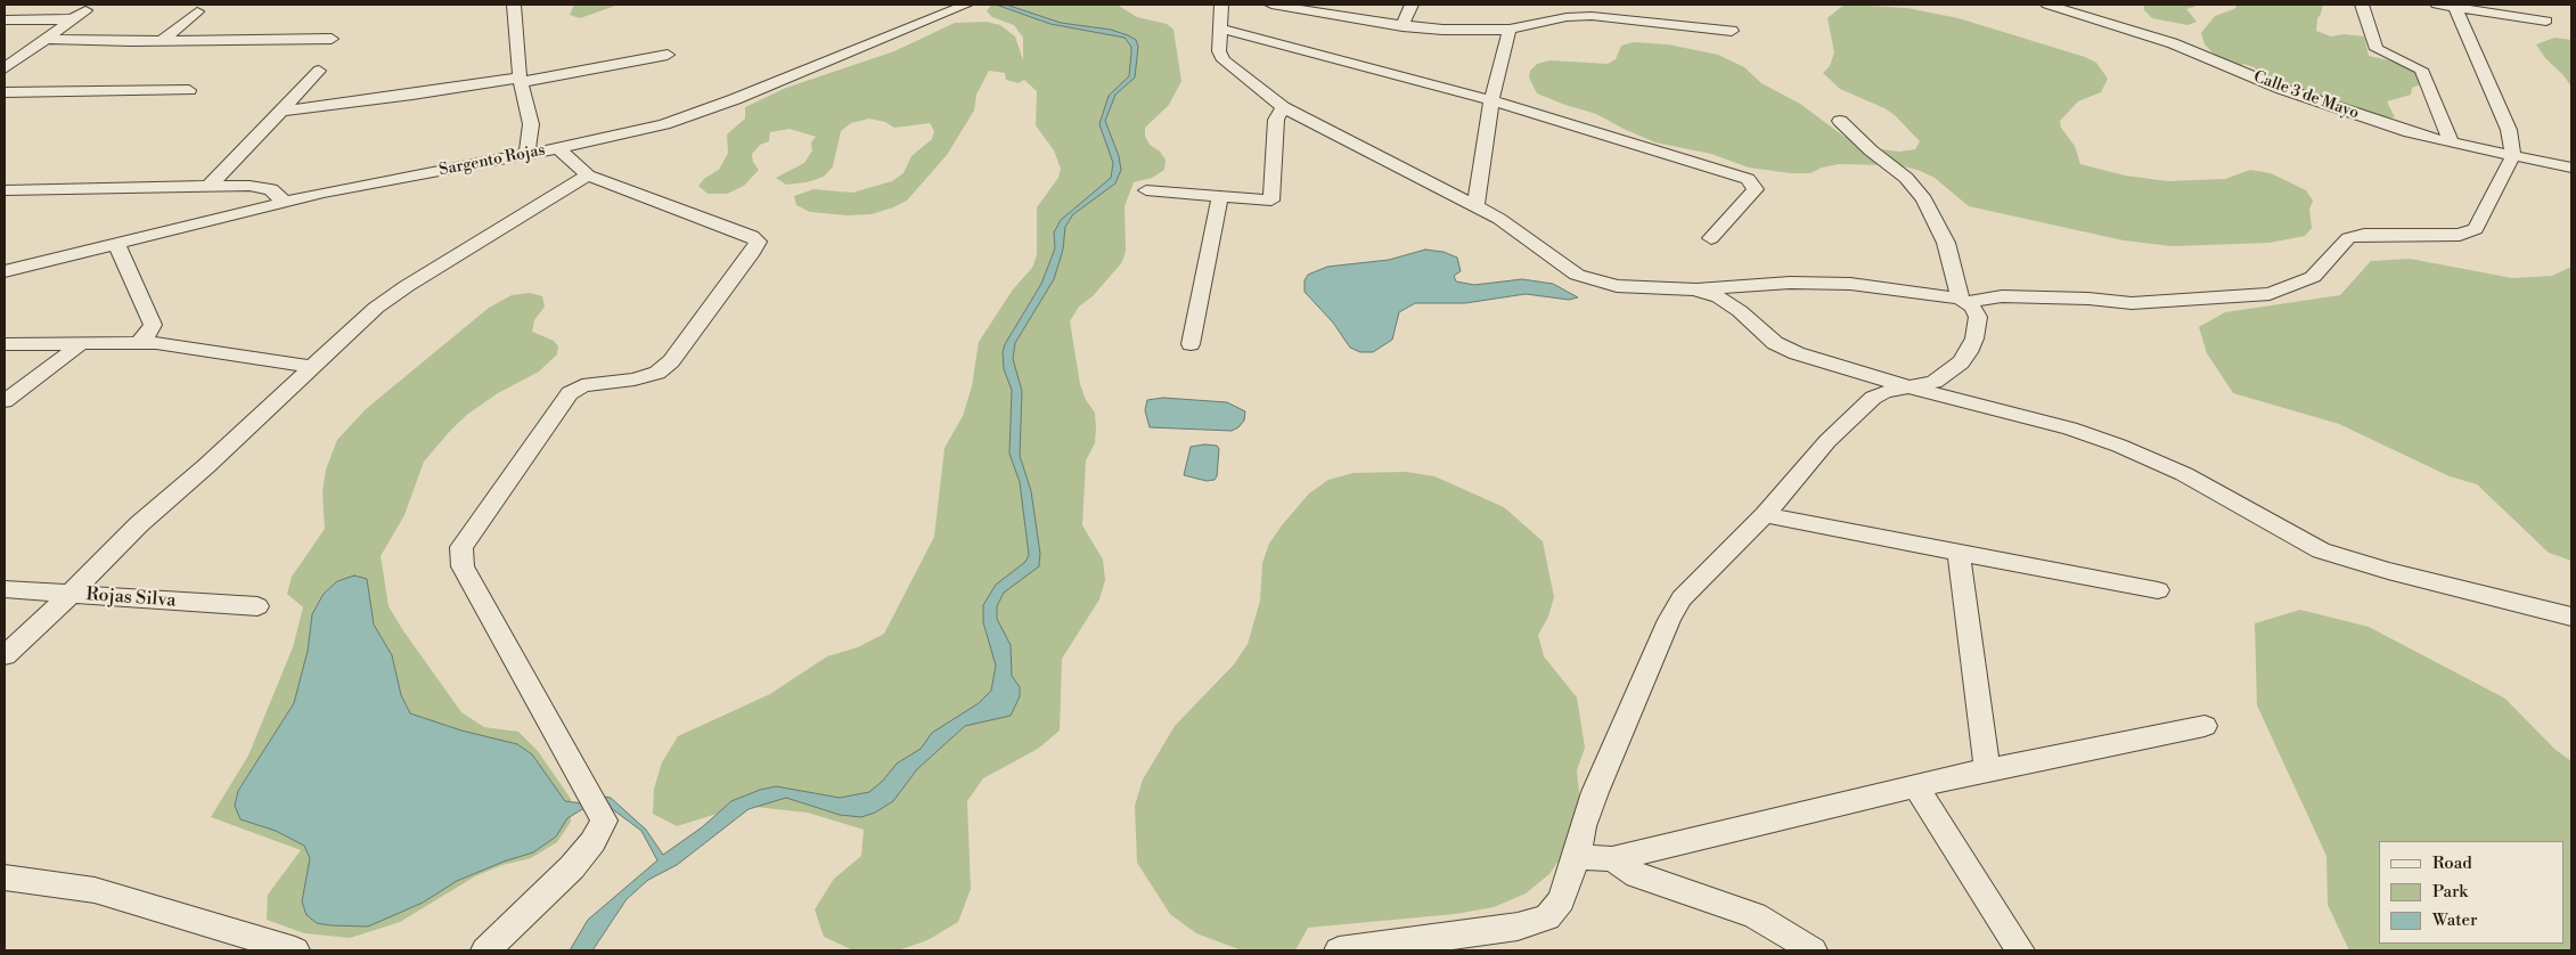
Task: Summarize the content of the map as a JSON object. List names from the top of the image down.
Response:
{
  "streets": {
    "street": ["Calle 3 de Mayo", "Sargento Rojas", "Rojas Silva"]
  },
  "legend": ["Road", "Park", "Water"]
}
